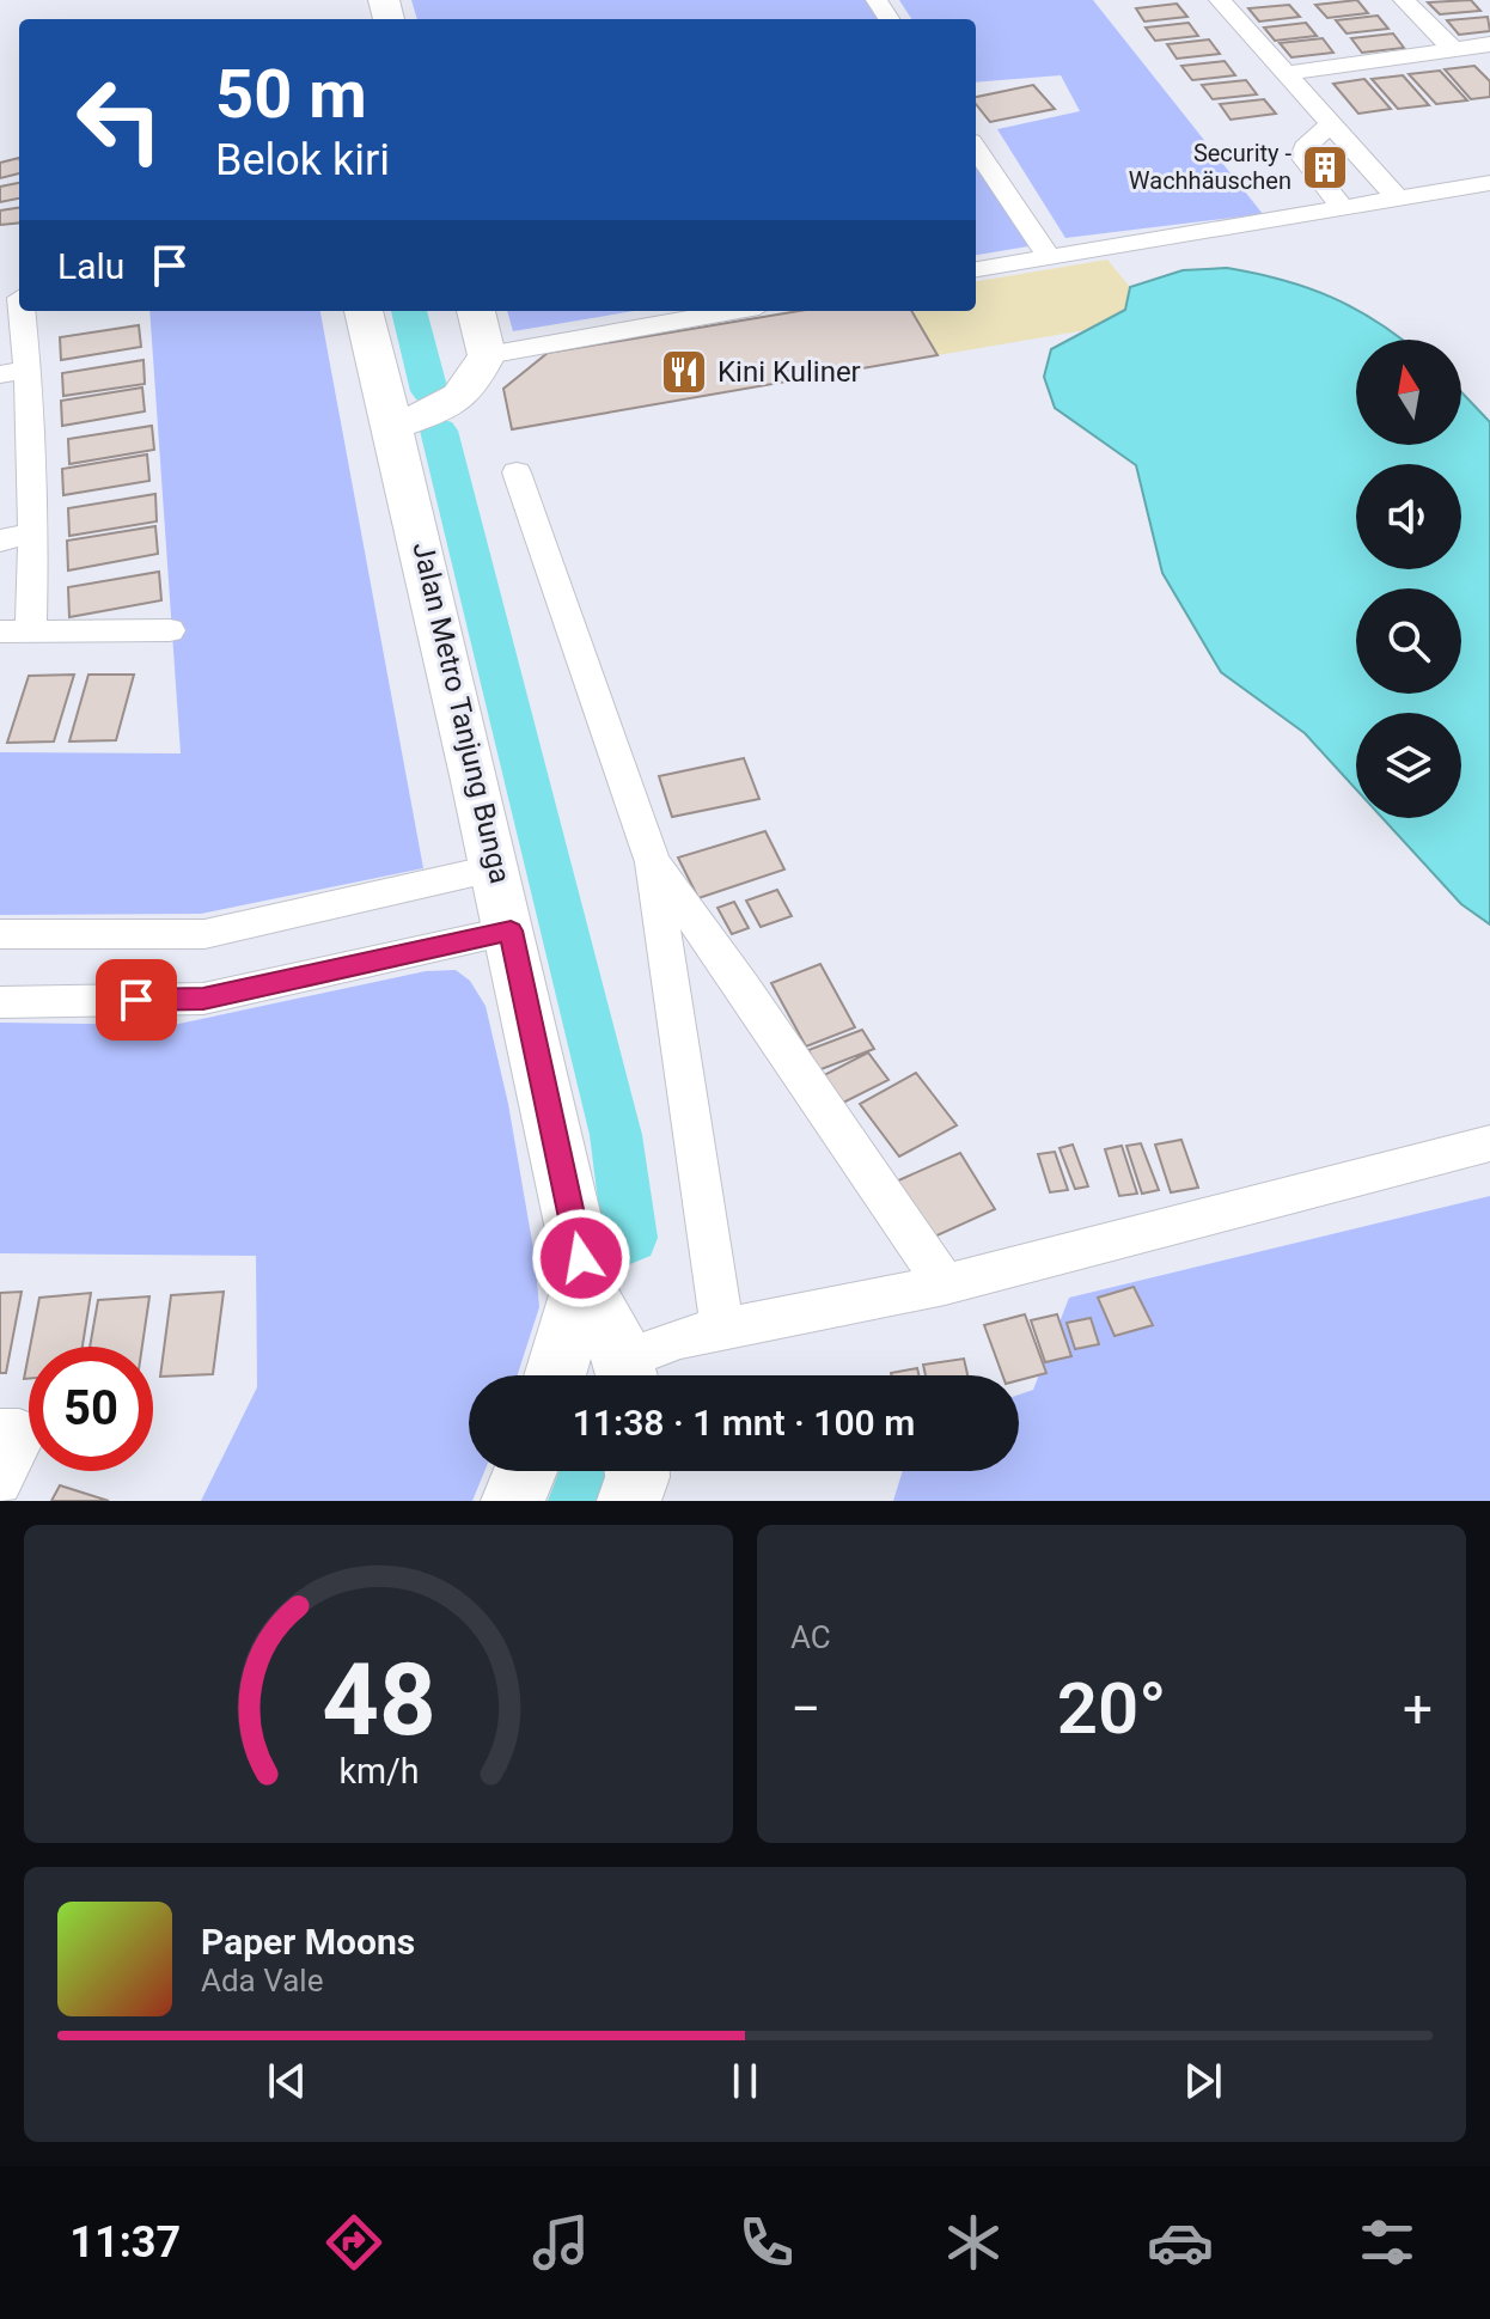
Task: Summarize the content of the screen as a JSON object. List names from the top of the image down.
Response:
{
  "streets": {
    "main road": ["Jalan Metro Tanjung Bunga"]
  },
  "places": {
    "building": ["Security - Wachhäuschen"],
    "restaurant": ["Kini Kuliner"]
  },
  "north": "top",
  "page": {
    "turn": ["50 m", "Belok kiri"],
    "then": "Lalu",
    "limit": "50",
    "trip": "11:38 · 1 mnt · 100 m",
    "tile": "AC",
    "heat": ["−", "20°", "+"],
    "song": ["Paper Moons", "Ada Vale"],
    "tabs": "11:37",
    "gauge": ["48", "km/h"]
  }
}
